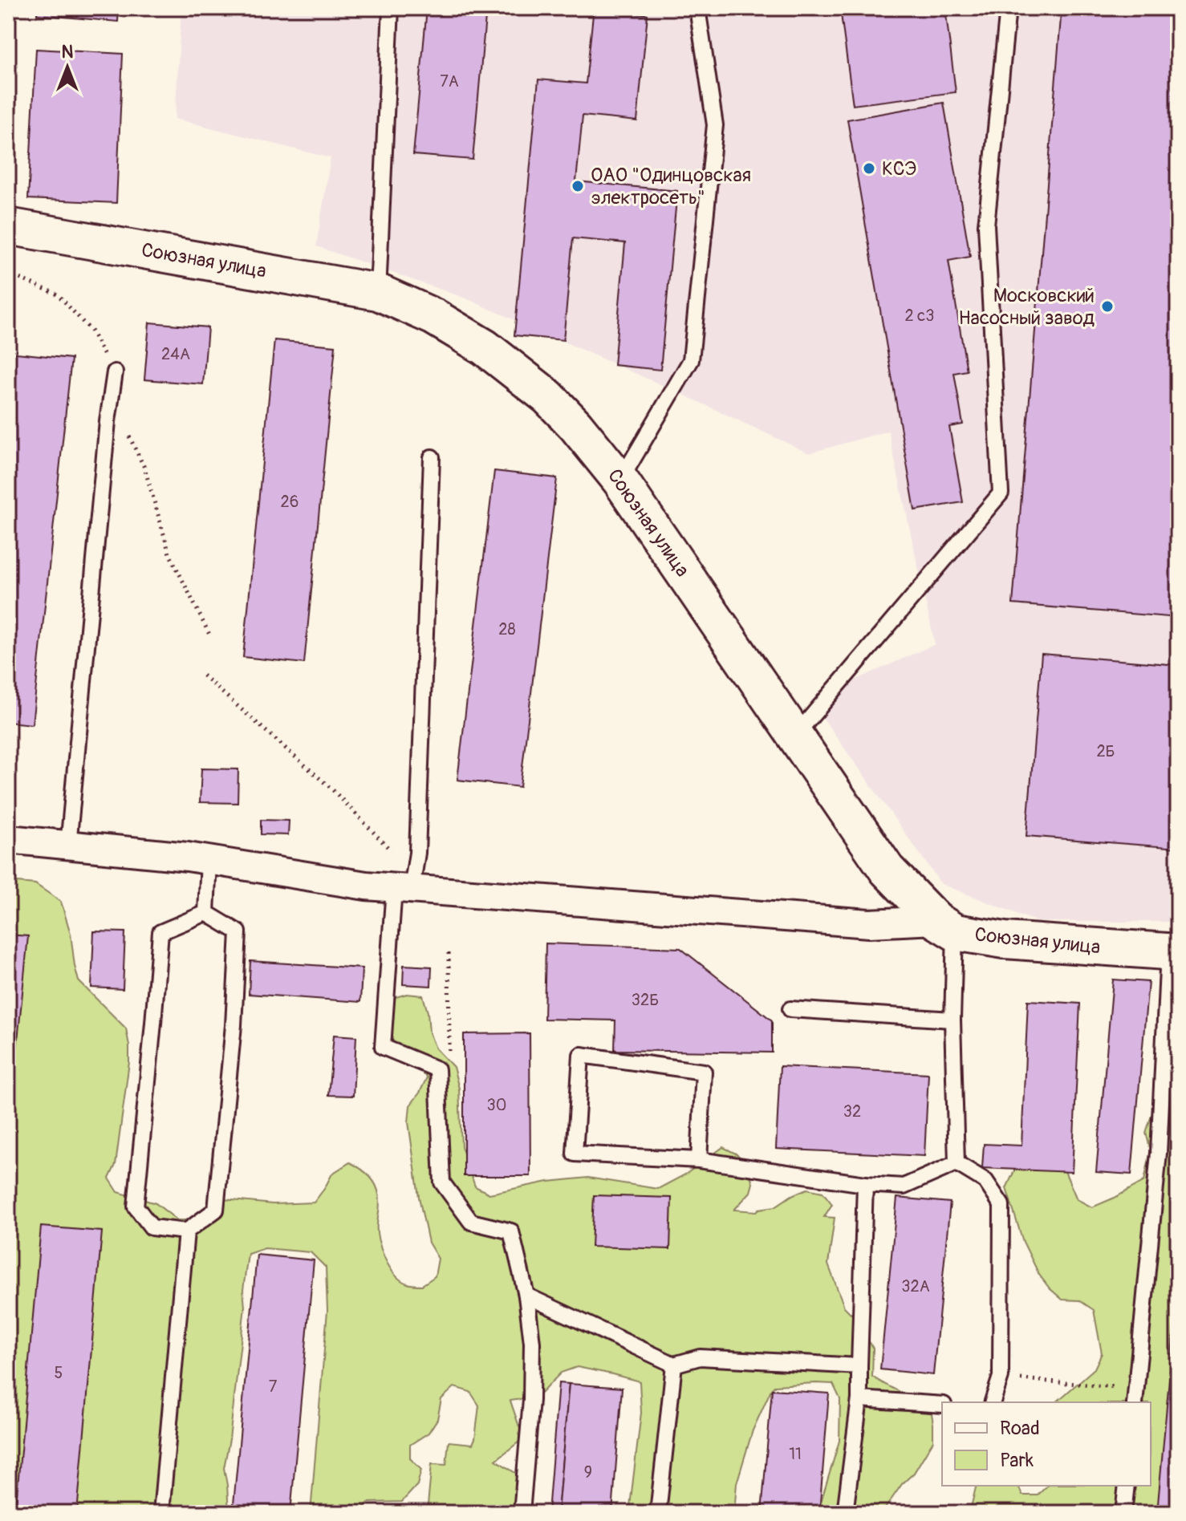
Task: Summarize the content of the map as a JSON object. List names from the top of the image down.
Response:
{
  "streets": {
    "street": ["Союзная улица"]
  },
  "places": ["КСЭ", "ОАО \"Одинцовская электросеть\"", "Московский Насосный завод"],
  "house_numbers": [
    "7А",
    "2 с3",
    "24А",
    "26",
    "28",
    "2Б",
    "32Б",
    "30",
    "32",
    "32А",
    "5",
    "7",
    "11",
    "9"
  ],
  "legend": ["Road", "Park"],
  "north": "top"
}
